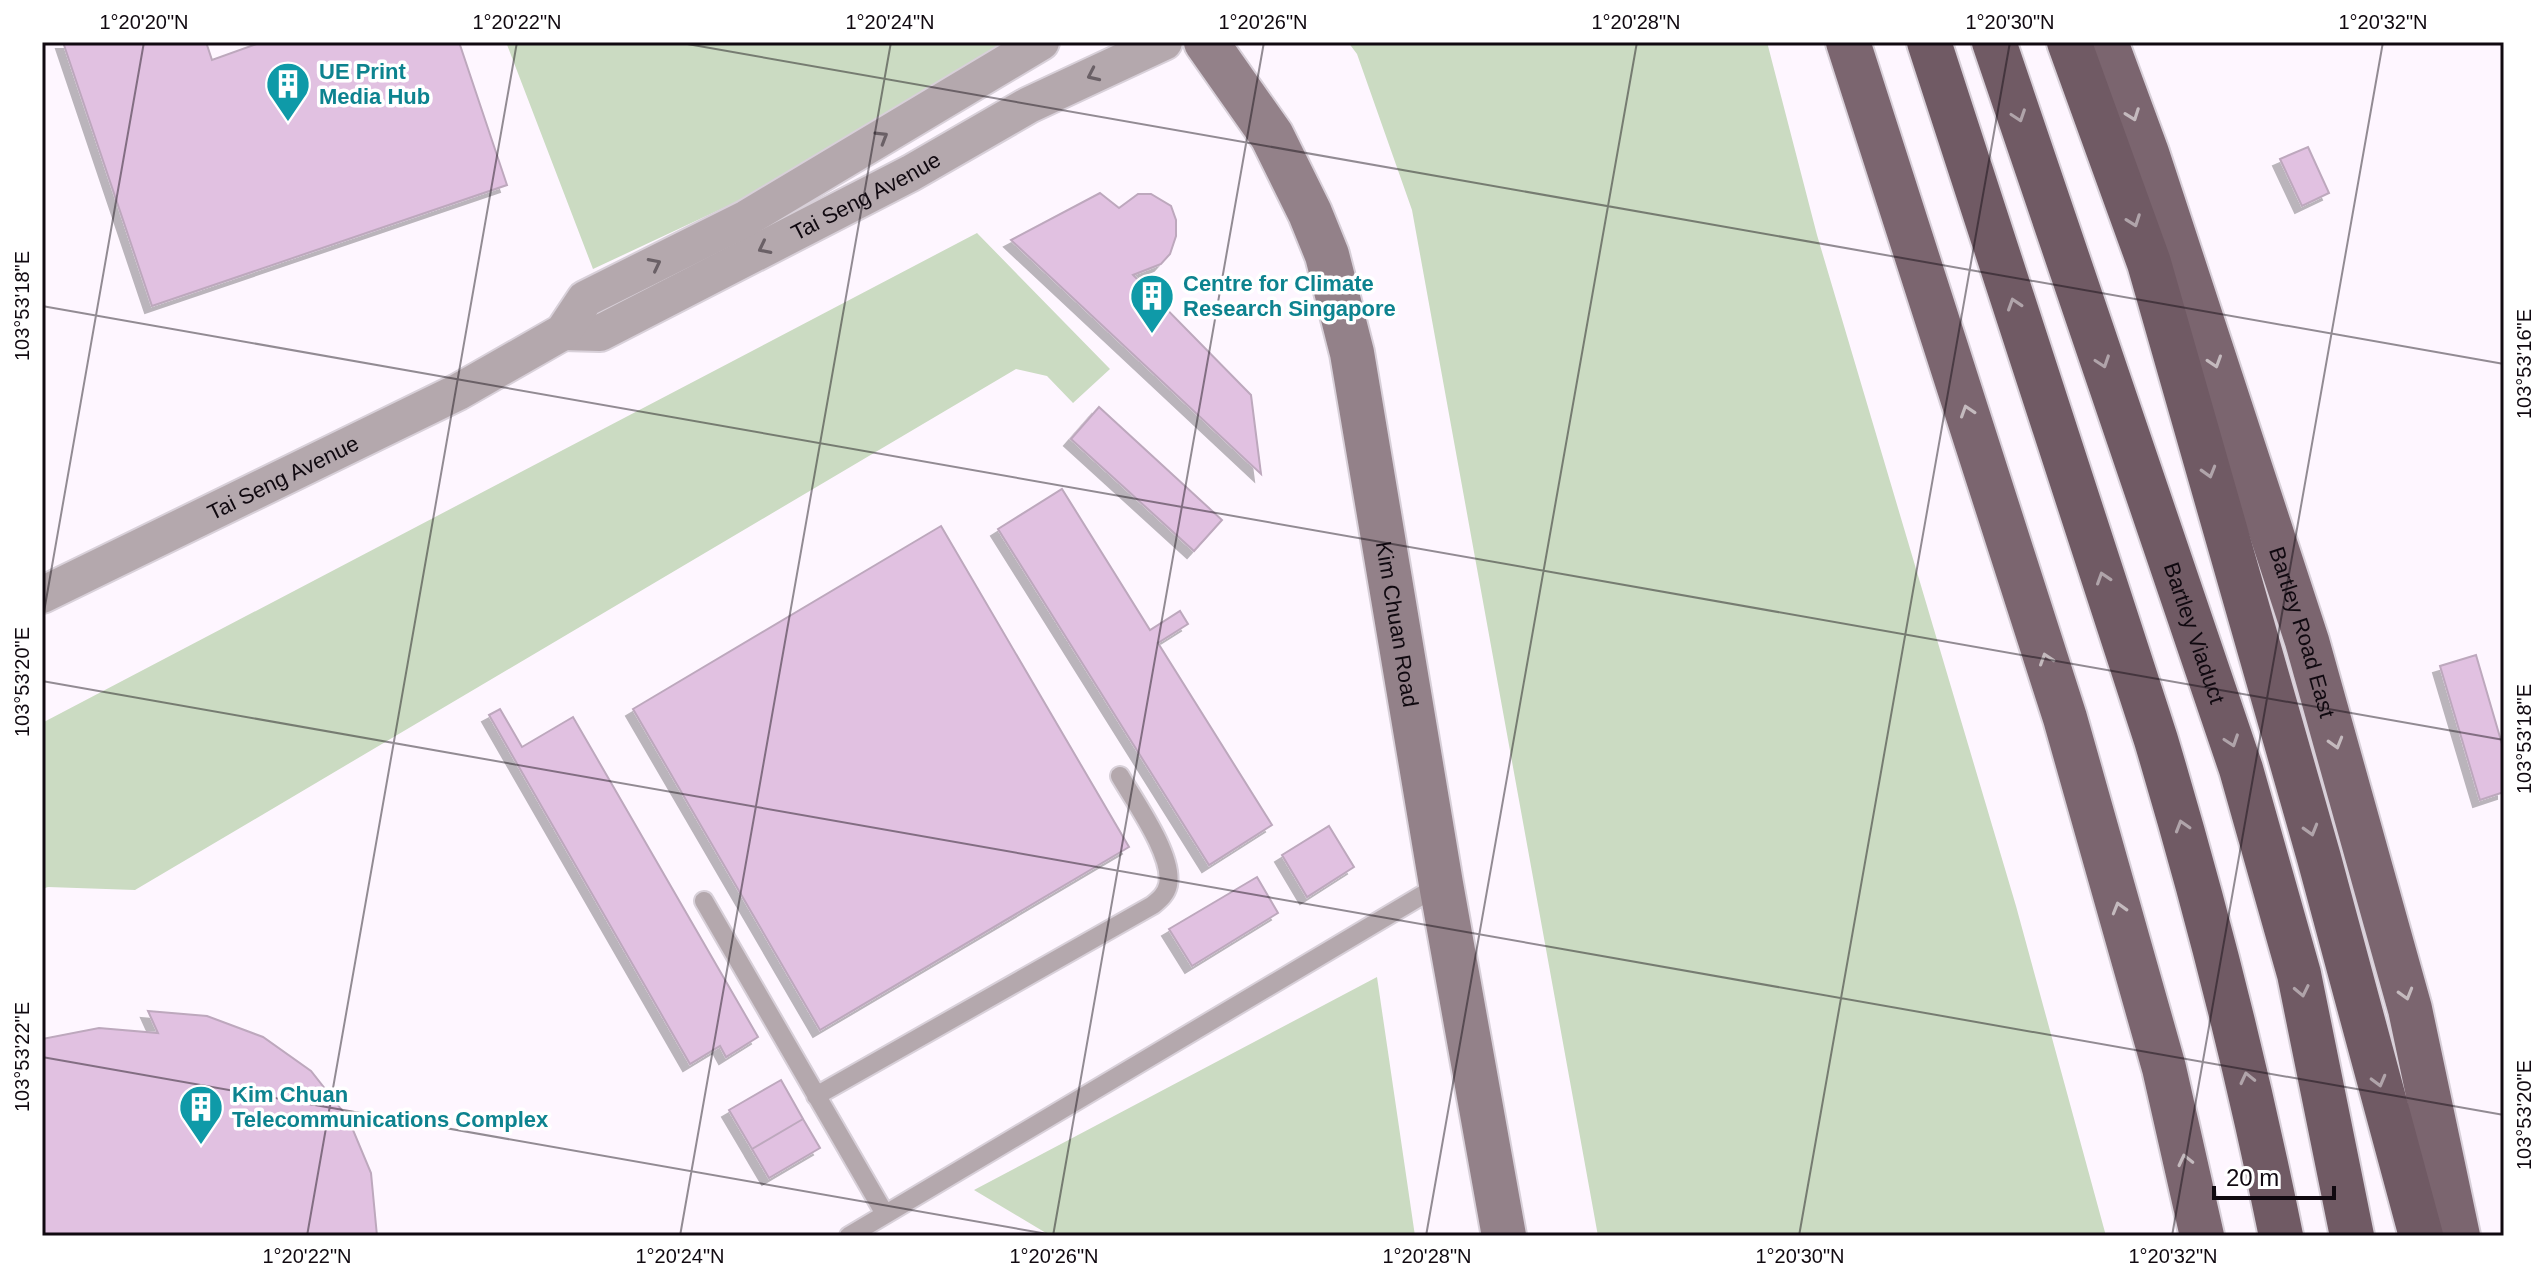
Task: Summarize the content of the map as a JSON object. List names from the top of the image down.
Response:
{
  "streets": {
    "highway": ["Bartley Viaduct"],
    "main road": ["Kim Chuan Road", "Bartley Road East"],
    "street": ["Tai Seng Avenue"]
  },
  "places": {
    "building": ["UE Print Media Hub", "Centre for Climate Research Singapore", "Kim Chuan Telecommunications Complex"]
  },
  "scale_bar": "20 m",
  "coordinates": [
    "1°20'20\"N",
    "1°20'22\"N",
    "1°20'24\"N",
    "1°20'26\"N",
    "1°20'28\"N",
    "1°20'30\"N",
    "1°20'32\"N",
    "103°53'18\"E",
    "103°53'16\"E",
    "103°53'20\"E",
    "103°53'22\"E"
  ]
}
